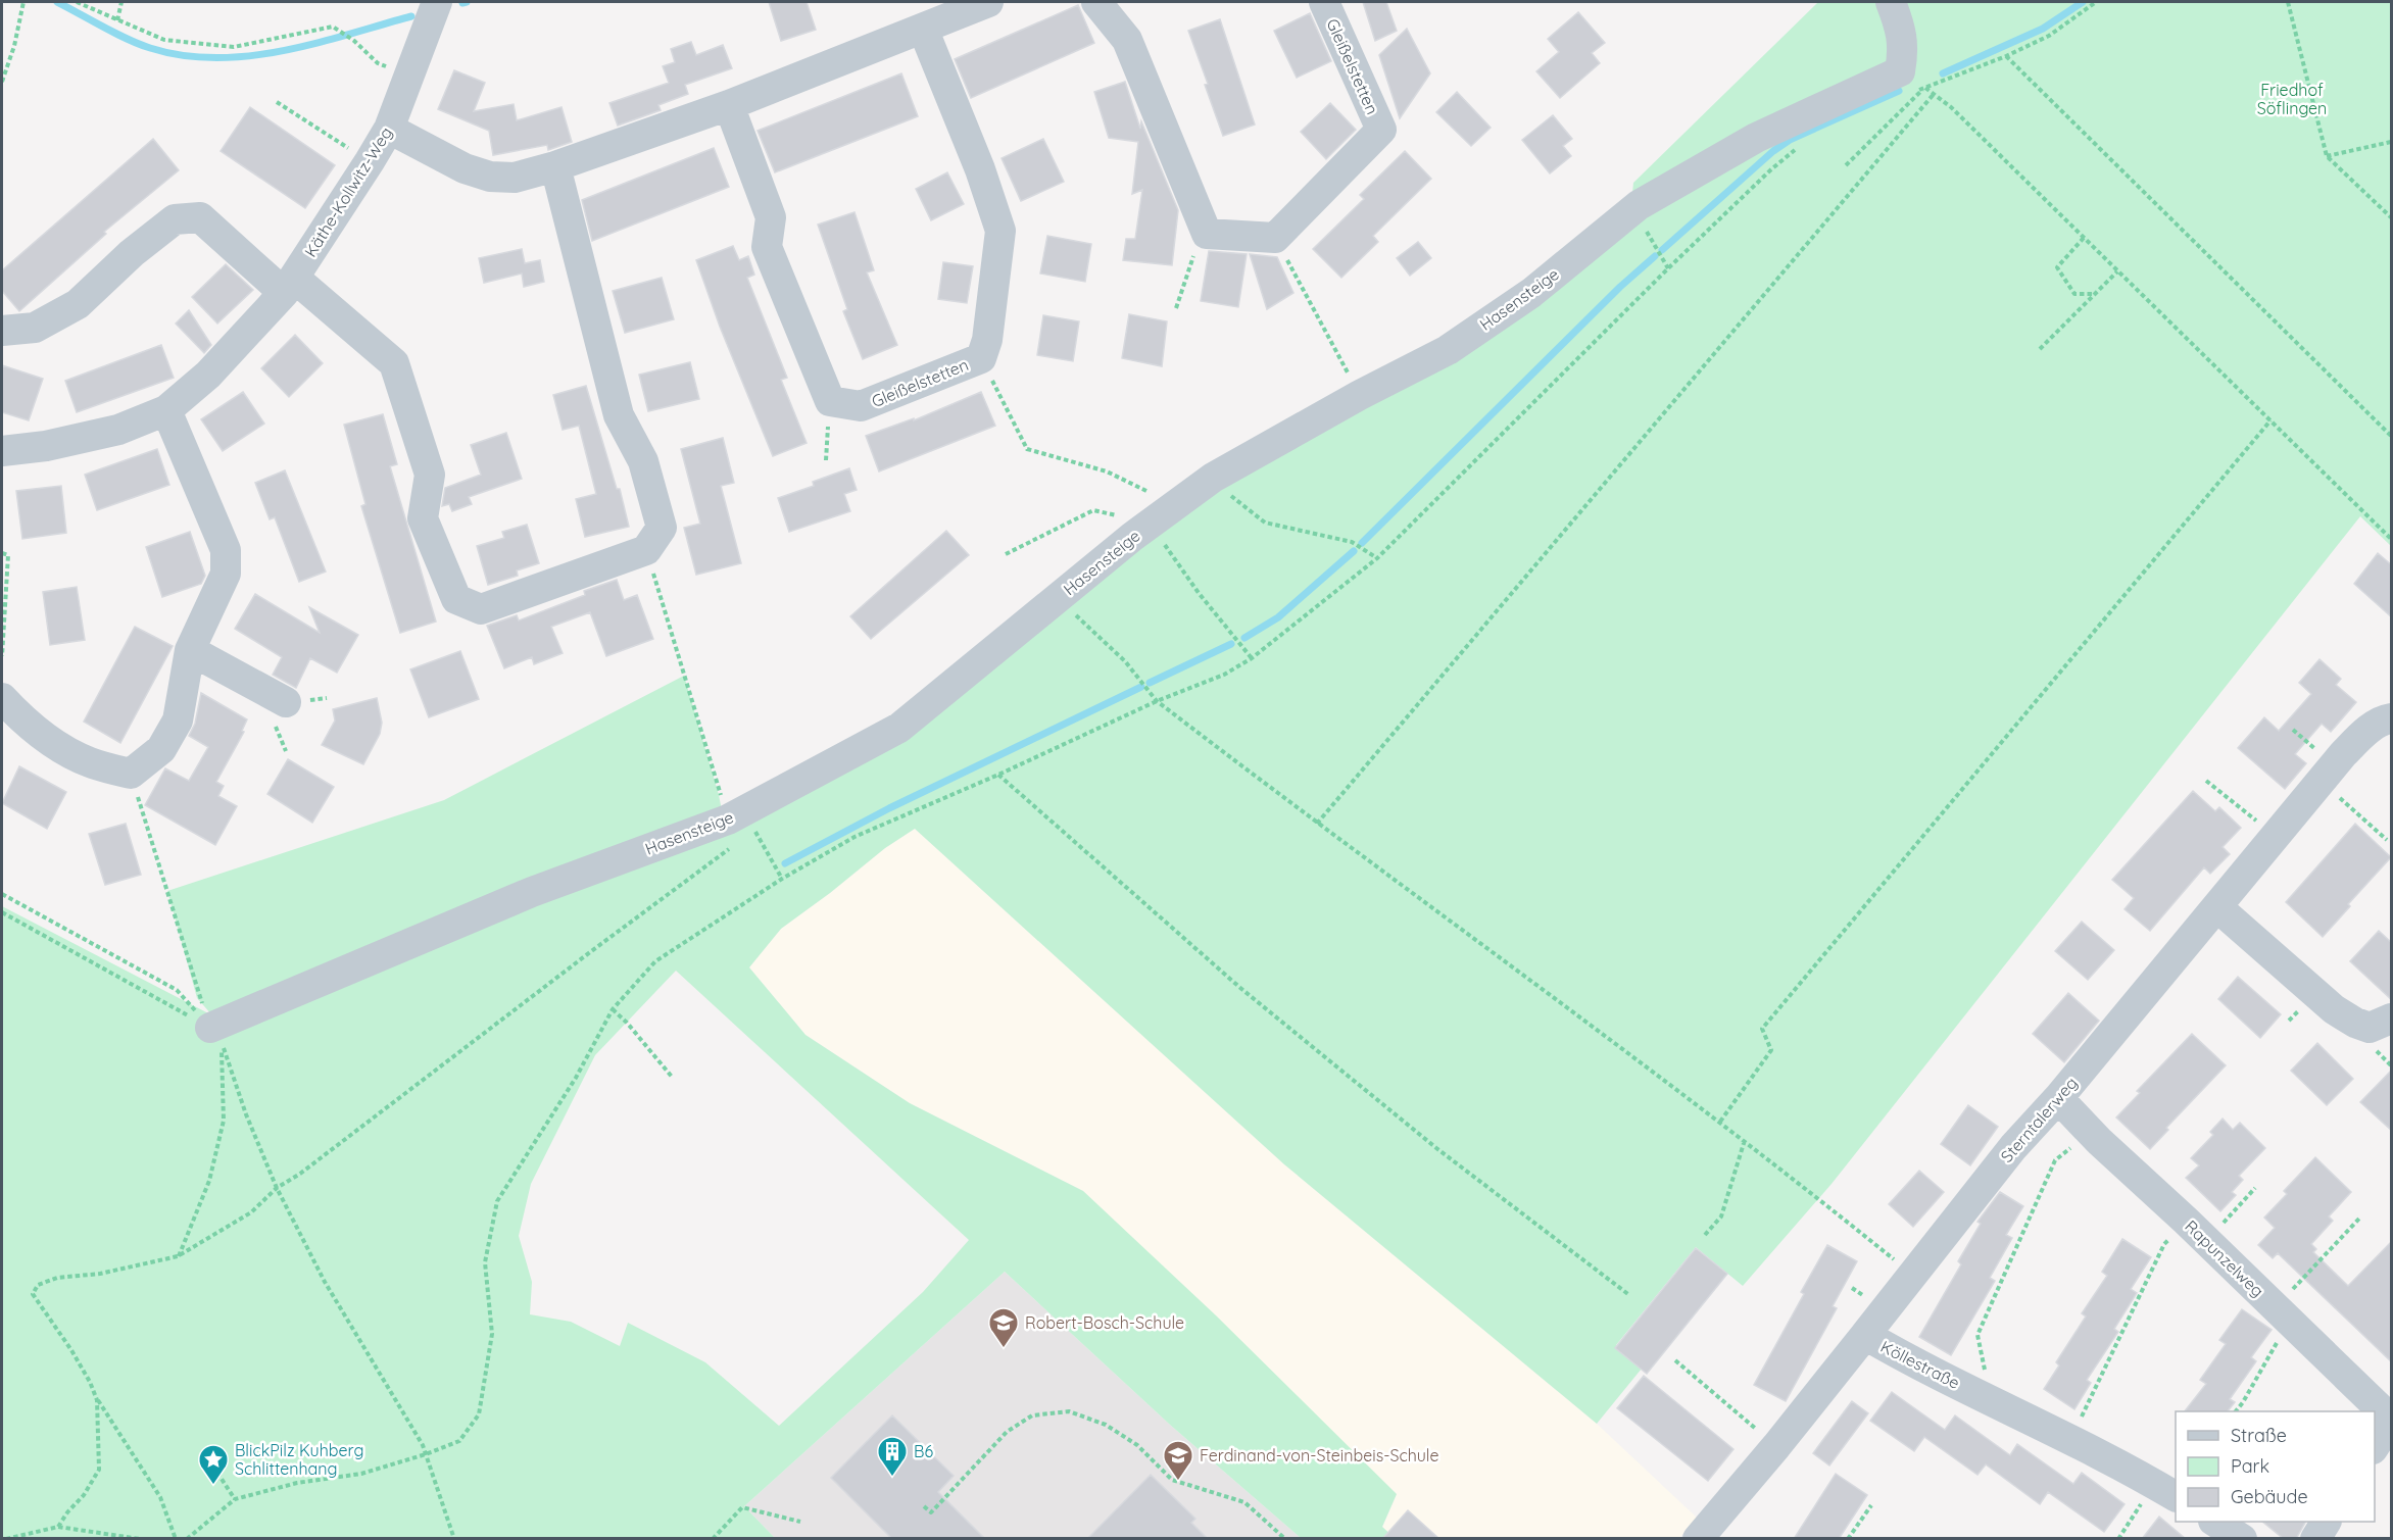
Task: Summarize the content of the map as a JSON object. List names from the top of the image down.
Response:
{
  "streets": {
    "street": [
      "Gleißelstetten",
      "Käthe-Kollwitz-Weg",
      "Hasensteige",
      "Sterntalerweg",
      "Rapunzelweg",
      "Köllestraße"
    ]
  },
  "crossings": [
    ["Sterntalerweg", "Rapunzelweg"],
    ["Sterntalerweg", "Köllestraße"]
  ],
  "parks": ["Friedhof Söflingen"],
  "places": {
    "school or university": ["Robert-Bosch-Schule", "Ferdinand-von-Steinbeis-Schule"],
    "building": ["B6"],
    "place": ["BlickPilz Kuhberg Schlittenhang"]
  },
  "legend": ["Straße", "Park", "Gebäude"]
}
